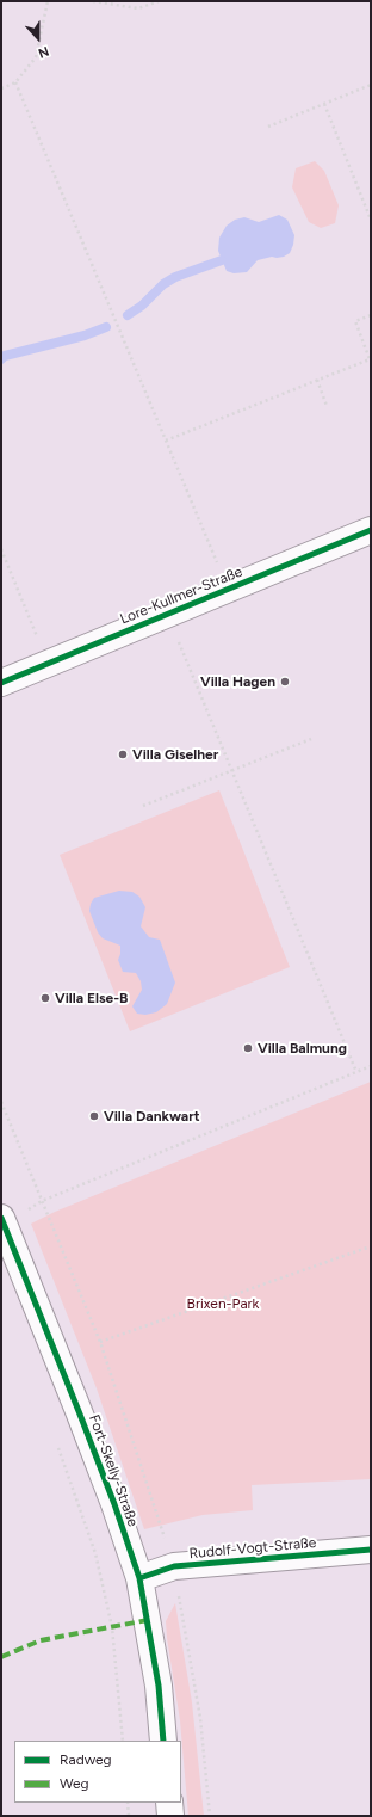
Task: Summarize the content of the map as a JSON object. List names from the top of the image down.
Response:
{
  "streets": {
    "street": ["Lore-Kullmer-Straße", "Fort-Skelly-Straße", "Rudolf-Vogt-Straße"]
  },
  "crossings": [
    ["Fort-Skelly-Straße", "Rudolf-Vogt-Straße"]
  ],
  "parks": ["Brixen-Park"],
  "places": [
    "Villa Hagen",
    "Villa Giselher",
    "Villa Else-B",
    "Villa Balmung",
    "Villa Dankwart"
  ],
  "legend": ["Radweg", "Weg"],
  "north": "bottom"
}
